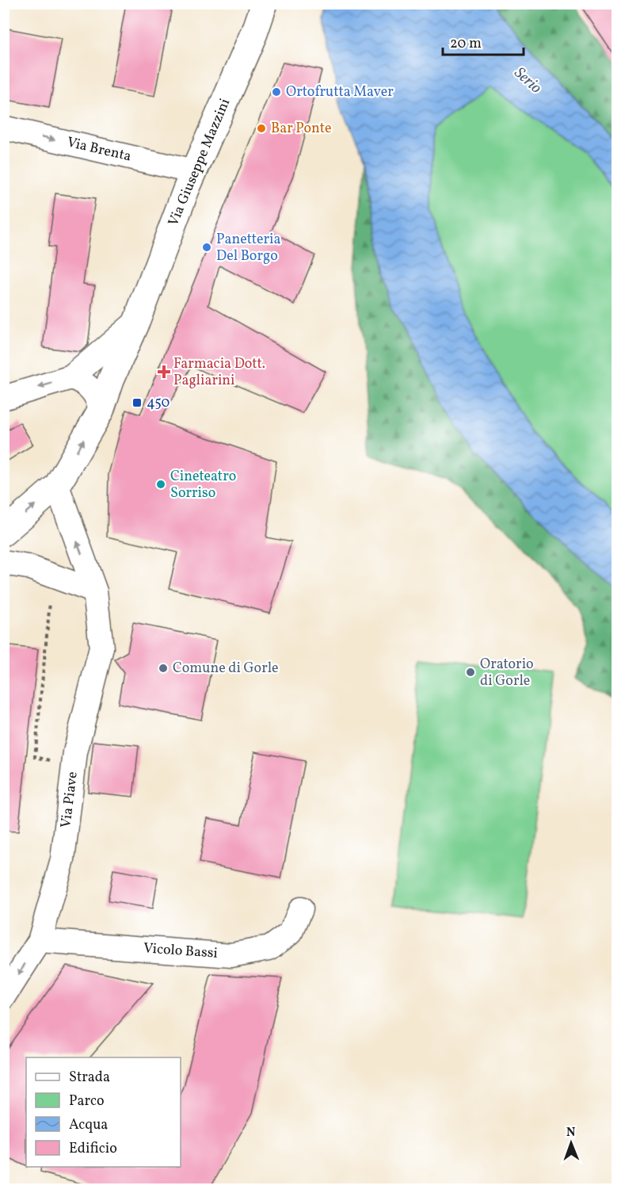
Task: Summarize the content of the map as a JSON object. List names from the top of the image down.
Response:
{
  "streets": {
    "street": [
      "Via Brenta",
      "Via Giuseppe Mazzini",
      "Via Piave",
      "Vicolo Bassi"
    ]
  },
  "crossings": [
    ["Via Brenta", "Via Giuseppe Mazzini"],
    ["Via Giuseppe Mazzini", "Via Piave"],
    ["Via Piave", "Vicolo Bassi"]
  ],
  "one_way": ["Via Brenta"],
  "water": ["Serio"],
  "places": {
    "other": [
      "Ortofrutta Maver",
      "Bar Ponte",
      "Panetteria Del Borgo",
      "Cineteatro Sorriso",
      "Comune di Gorle",
      "Oratorio di Gorle"
    ],
    "health": ["Farmacia Dott. Pagliarini"],
    "transit": ["450"]
  },
  "legend": [
    "Strada",
    "Parco",
    "Acqua",
    "Edificio"
  ],
  "scale_bar": "20 m",
  "north": "top"
}
